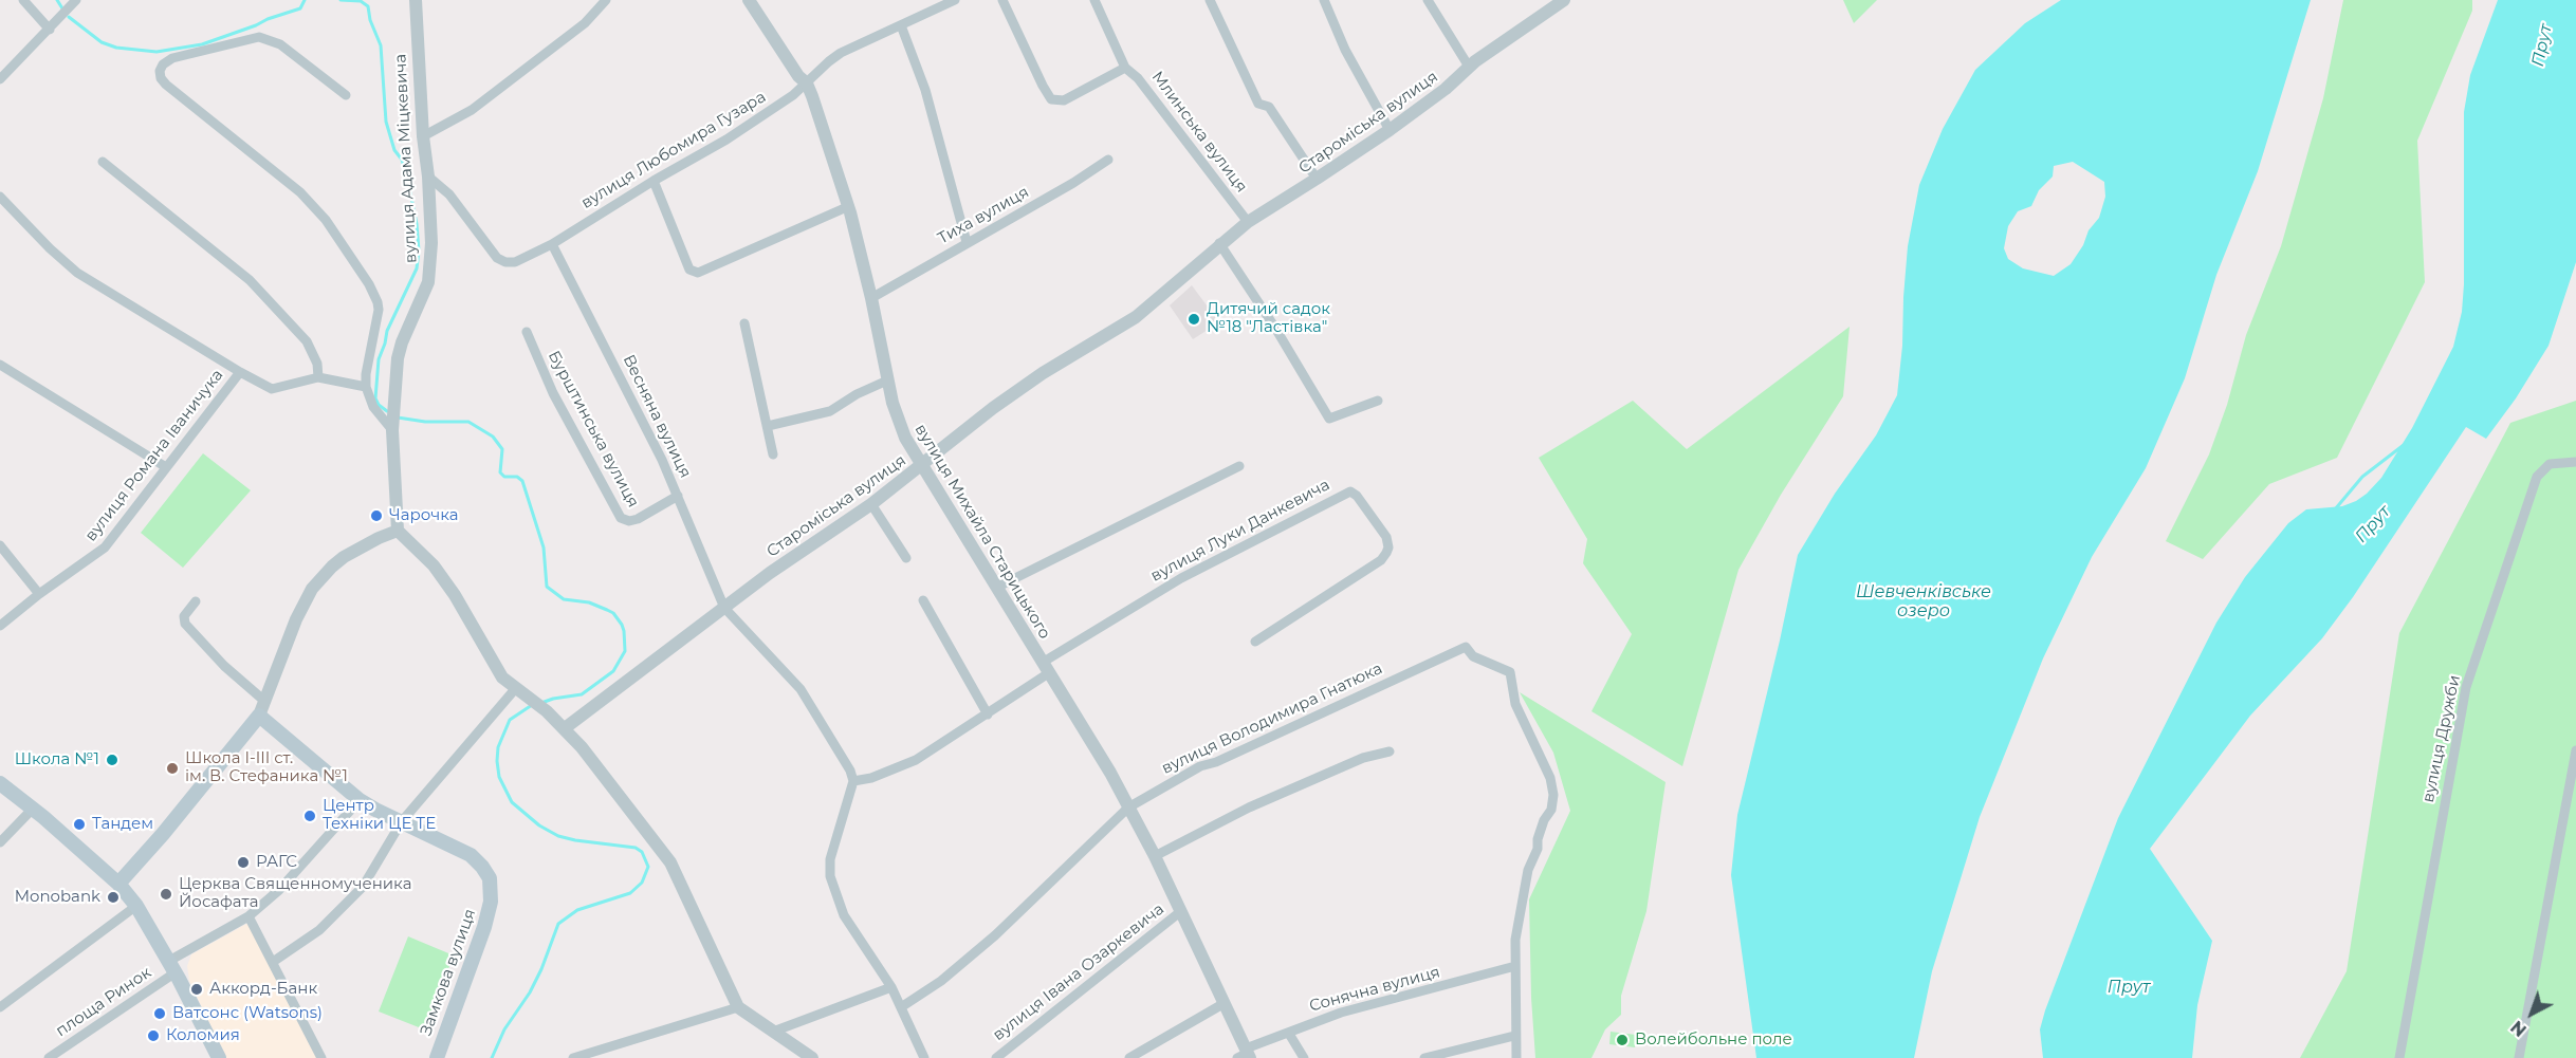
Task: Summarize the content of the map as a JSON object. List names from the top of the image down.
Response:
{
  "streets": {
    "main road": ["Замкова вулиця"],
    "street": [
      "Староміська вулиця",
      "Млинська вулиця",
      "вулиця Любомира Гузара",
      "вулиця Адама Міцкевича",
      "Тиха вулиця",
      "Весняна вулиця",
      "Бурштинська вулиця",
      "вулиця Романа Іваничука",
      "вулиця Луки Данкевича",
      "вулиця Михайла Старицького",
      "вулиця Володимира Гнатюка",
      "вулиця Дружби",
      "вулиця Івана Озаркевича",
      "Сонячна вулиця",
      "площа Ринок"
    ]
  },
  "crossings": [
    ["Староміська вулиця", "Млинська вулиця"],
    ["Староміська вулиця", "Весняна вулиця"],
    ["Староміська вулиця", "вулиця Михайла Старицького"],
    ["вулиця Любомира Гузара", "вулиця Адама Міцкевича"],
    ["вулиця Любомира Гузара", "Весняна вулиця"],
    ["вулиця Любомира Гузара", "вулиця Михайла Старицького"],
    ["Тиха вулиця", "вулиця Михайла Старицького"],
    ["Весняна вулиця", "Бурштинська вулиця"],
    ["Весняна вулиця", "вулиця Луки Данкевича"],
    ["вулиця Луки Данкевича", "вулиця Михайла Старицького"],
    ["вулиця Михайла Старицького", "вулиця Володимира Гнатюка"],
    ["вулиця Михайла Старицького", "вулиця Івана Озаркевича"],
    ["вулиця Михайла Старицького", "Сонячна вулиця"],
    ["вулиця Володимира Гнатюка", "Сонячна вулиця"],
    ["Замкова вулиця", "площа Ринок"]
  ],
  "water": ["Прут", "Шевченківське озеро"],
  "places": [
    "Дитячий садок №18 \"Ластівка\"",
    "Чарочка",
    "Школа №1",
    "Школа I-III ст. ім. В. Стефаника №1",
    "Центр Техніки ЦЕ ТЕ",
    "Тандем",
    "РАГС",
    "Церква Священномученика Йосафата",
    "Monobank",
    "Аккорд-Банк",
    "Ватсонс (Watsons)",
    "Коломия",
    "Волейбольне поле"
  ],
  "north": "bottom left"
}
